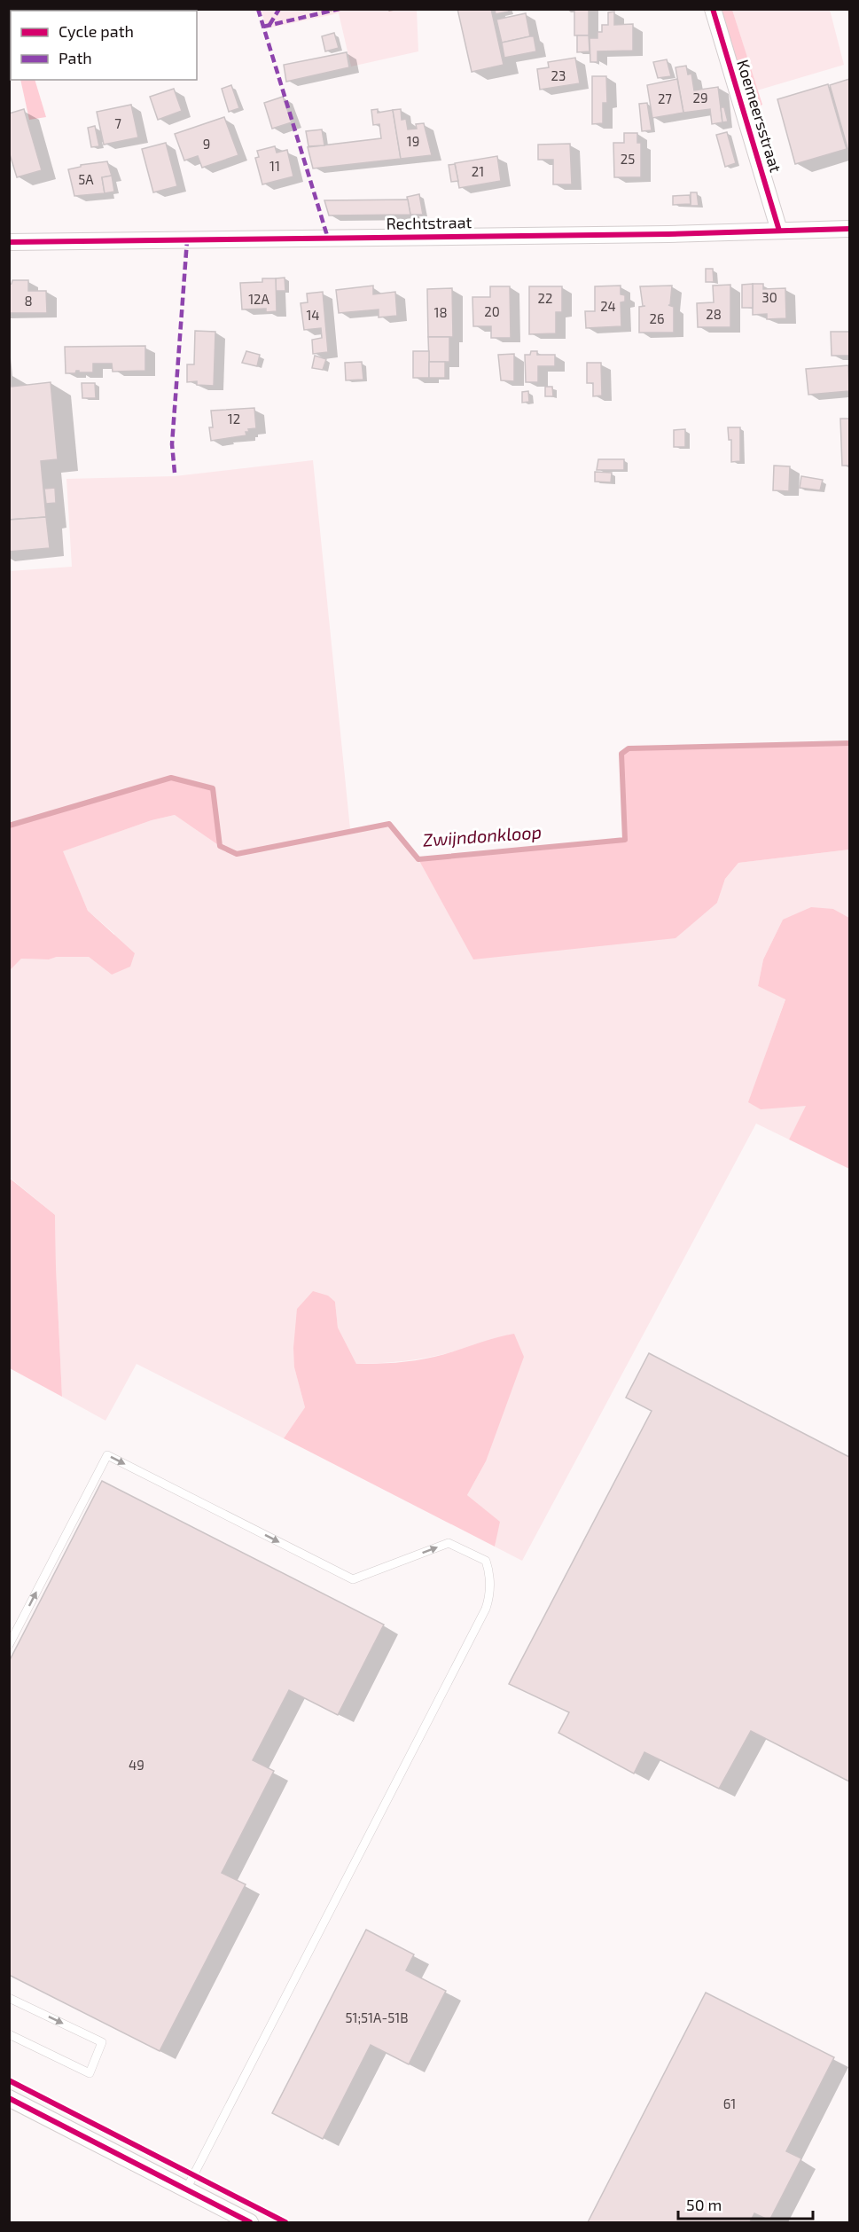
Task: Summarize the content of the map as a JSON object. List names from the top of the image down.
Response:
{
  "streets": {
    "street": ["Koemeersstraat", "Rechtstraat"]
  },
  "crossings": [
    ["Koemeersstraat", "Rechtstraat"]
  ],
  "water": ["Zwijndonkloop"],
  "house_numbers": [
    "23",
    "29",
    "27",
    "7",
    "19",
    "9",
    "25",
    "11",
    "21",
    "5A",
    "30",
    "22",
    "12A",
    "8",
    "24",
    "20",
    "18",
    "28",
    "14",
    "26",
    "12",
    "49",
    "51;51A-51B",
    "61"
  ],
  "legend": ["Cycle path", "Path"],
  "scale_bar": "50 m"
}
